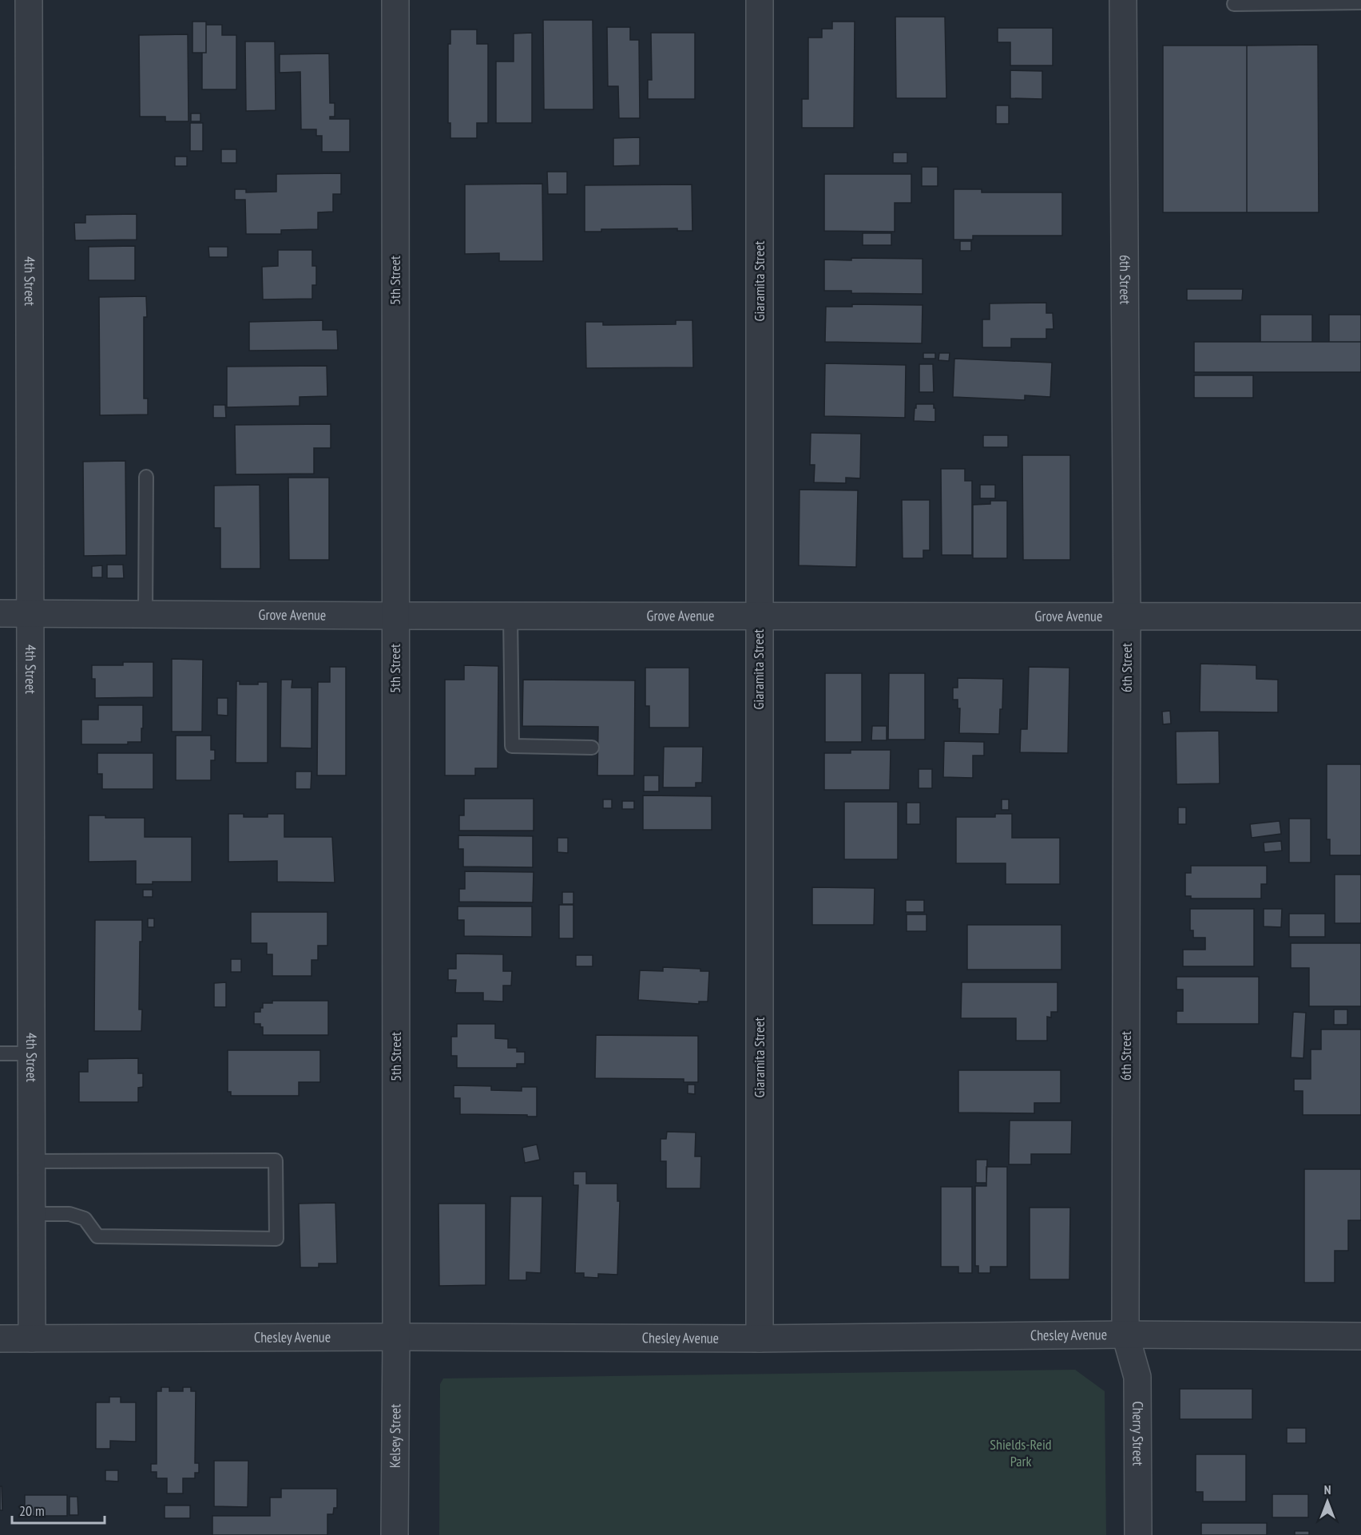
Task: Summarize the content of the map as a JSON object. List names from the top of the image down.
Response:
{
  "streets": {
    "street": [
      "6th Street",
      "5th Street",
      "4th Street",
      "Giaramita Street",
      "Grove Avenue",
      "Chesley Avenue",
      "Cherry Street",
      "Kelsey Street"
    ]
  },
  "crossings": [
    ["6th Street", "Grove Avenue"],
    ["6th Street", "Chesley Avenue"],
    ["6th Street", "Cherry Street"],
    ["5th Street", "Grove Avenue"],
    ["5th Street", "Chesley Avenue"],
    ["5th Street", "Kelsey Street"],
    ["4th Street", "Grove Avenue"],
    ["4th Street", "Chesley Avenue"],
    ["Giaramita Street", "Grove Avenue"],
    ["Giaramita Street", "Chesley Avenue"],
    ["Chesley Avenue", "Cherry Street"],
    ["Chesley Avenue", "Kelsey Street"]
  ],
  "parks": ["Shields-Reid Park"],
  "scale_bar": "20 m",
  "north": "top"
}
